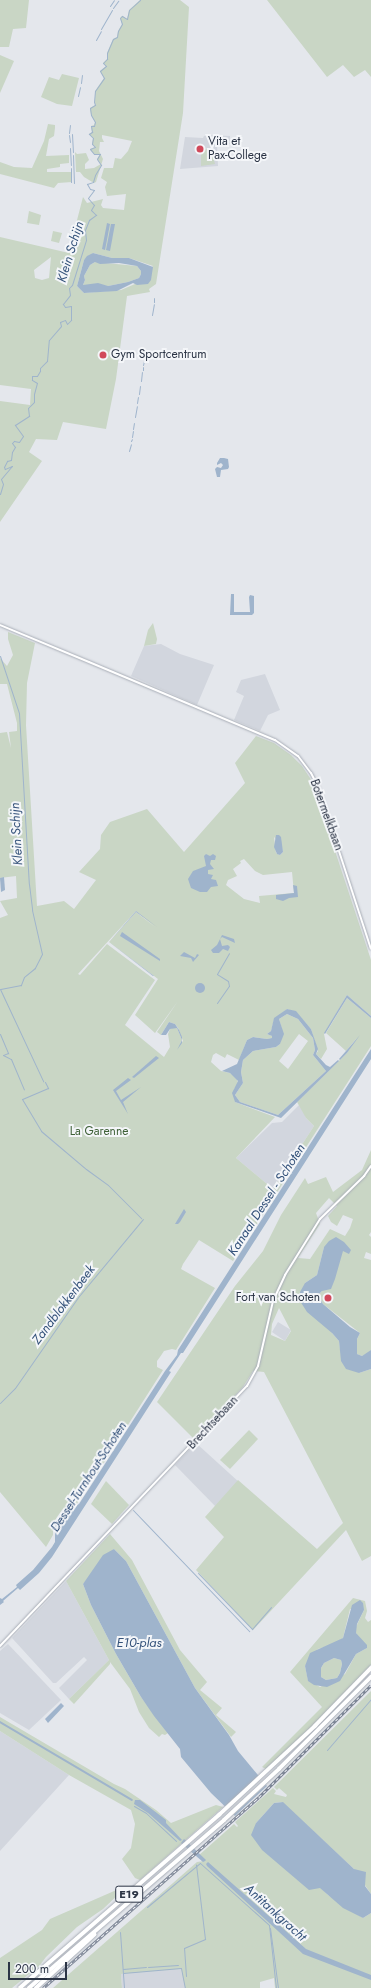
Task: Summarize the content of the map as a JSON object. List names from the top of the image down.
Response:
{
  "streets": {
    "highway": ["E19"],
    "main road": ["Botermelkbaan", "Brechtsebaan"]
  },
  "water": [
    "Klein Schijn",
    "Kanaal Dessel - Schoten",
    "Zandblokkenbeek",
    "Dessel-Turnhout-Schoten",
    "E10-plas",
    "Antitankgracht"
  ],
  "parks": ["La Garenne"],
  "places": ["Vita et Pax-College", "Gym Sportcentrum", "Fort van Schoten"],
  "scale_bar": "200 m"
}
